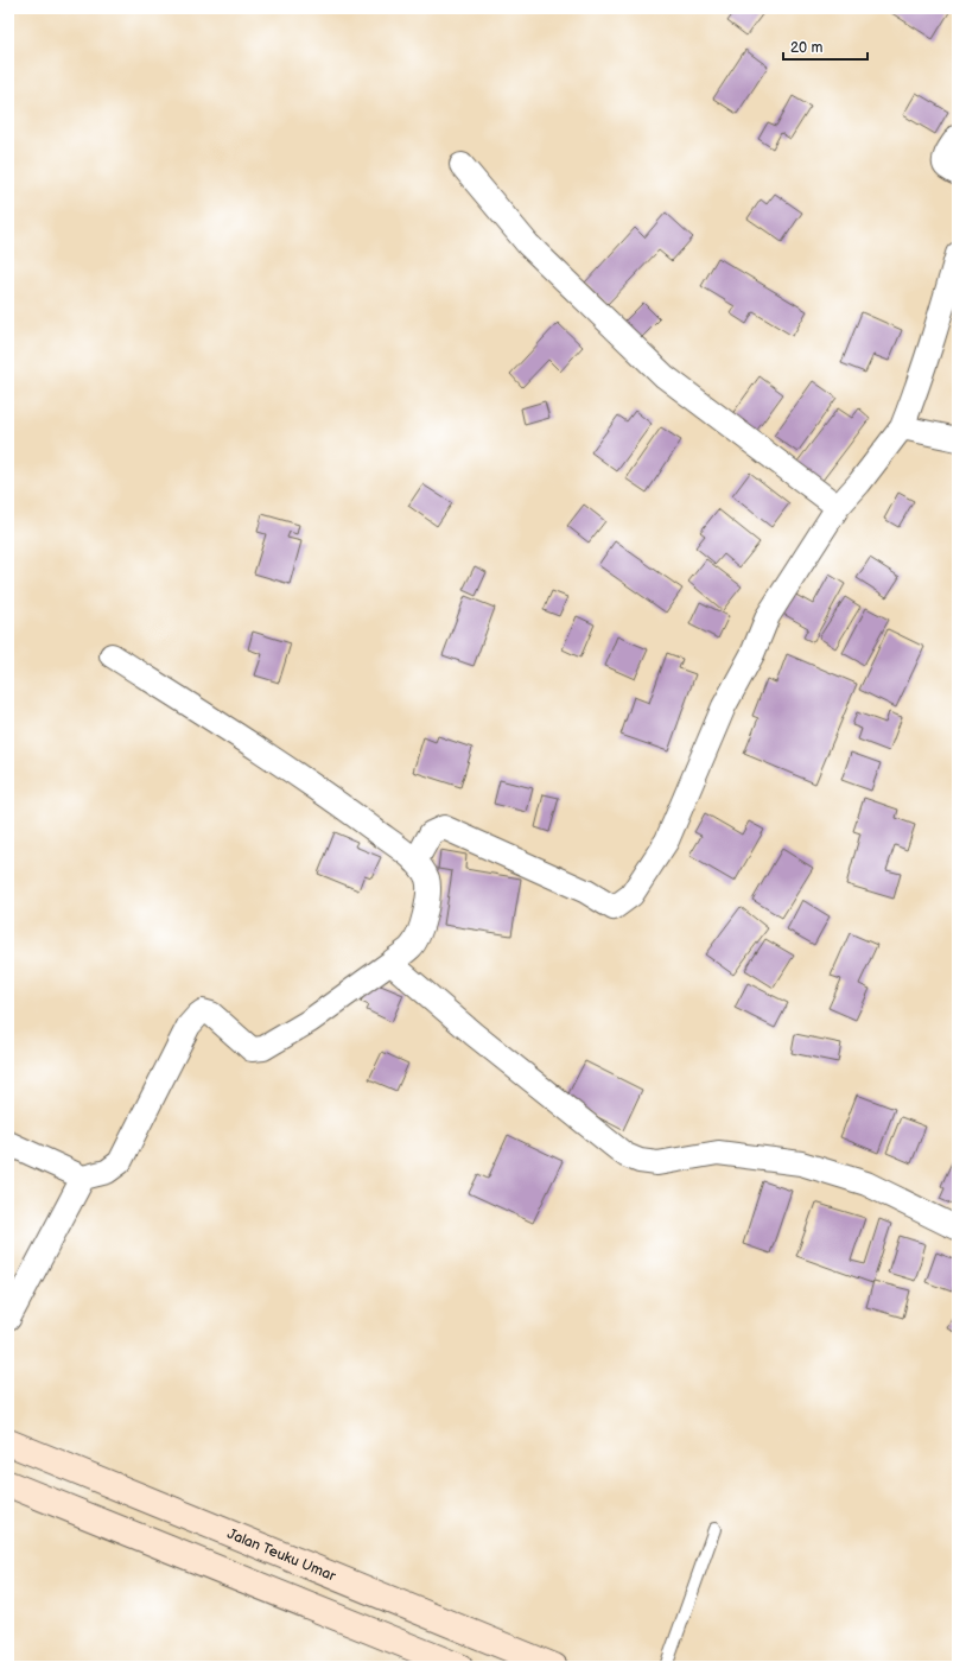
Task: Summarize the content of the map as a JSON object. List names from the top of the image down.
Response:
{
  "streets": {
    "main road": ["Jalan Teuku Umar"]
  },
  "scale_bar": "20 m"
}
